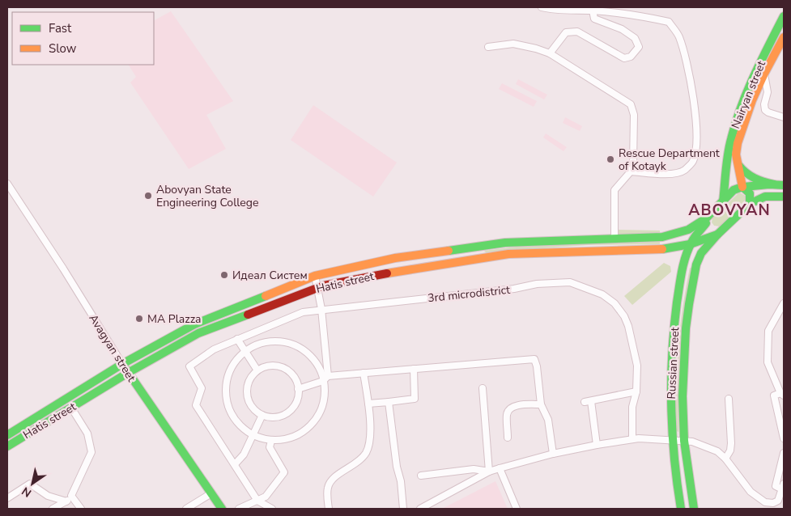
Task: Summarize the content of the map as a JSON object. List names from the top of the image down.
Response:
{
  "streets": {
    "main road": [
      "Nairyan street",
      "Hatis street",
      "Avagyan street",
      "Russian street"
    ],
    "street": ["3rd microdistrict"]
  },
  "crossings": [
    ["Nairyan street", "Russian street"],
    ["Hatis street", "Avagyan street"],
    ["Hatis street", "Russian street"]
  ],
  "districts": ["ABOVYAN"],
  "places": [
    "Rescue Department of Kotayk",
    "Abovyan State Engineering College",
    "Идеал Систем",
    "MA Plazza"
  ],
  "legend": ["Fast", "Slow"],
  "north": "bottom left"
}
